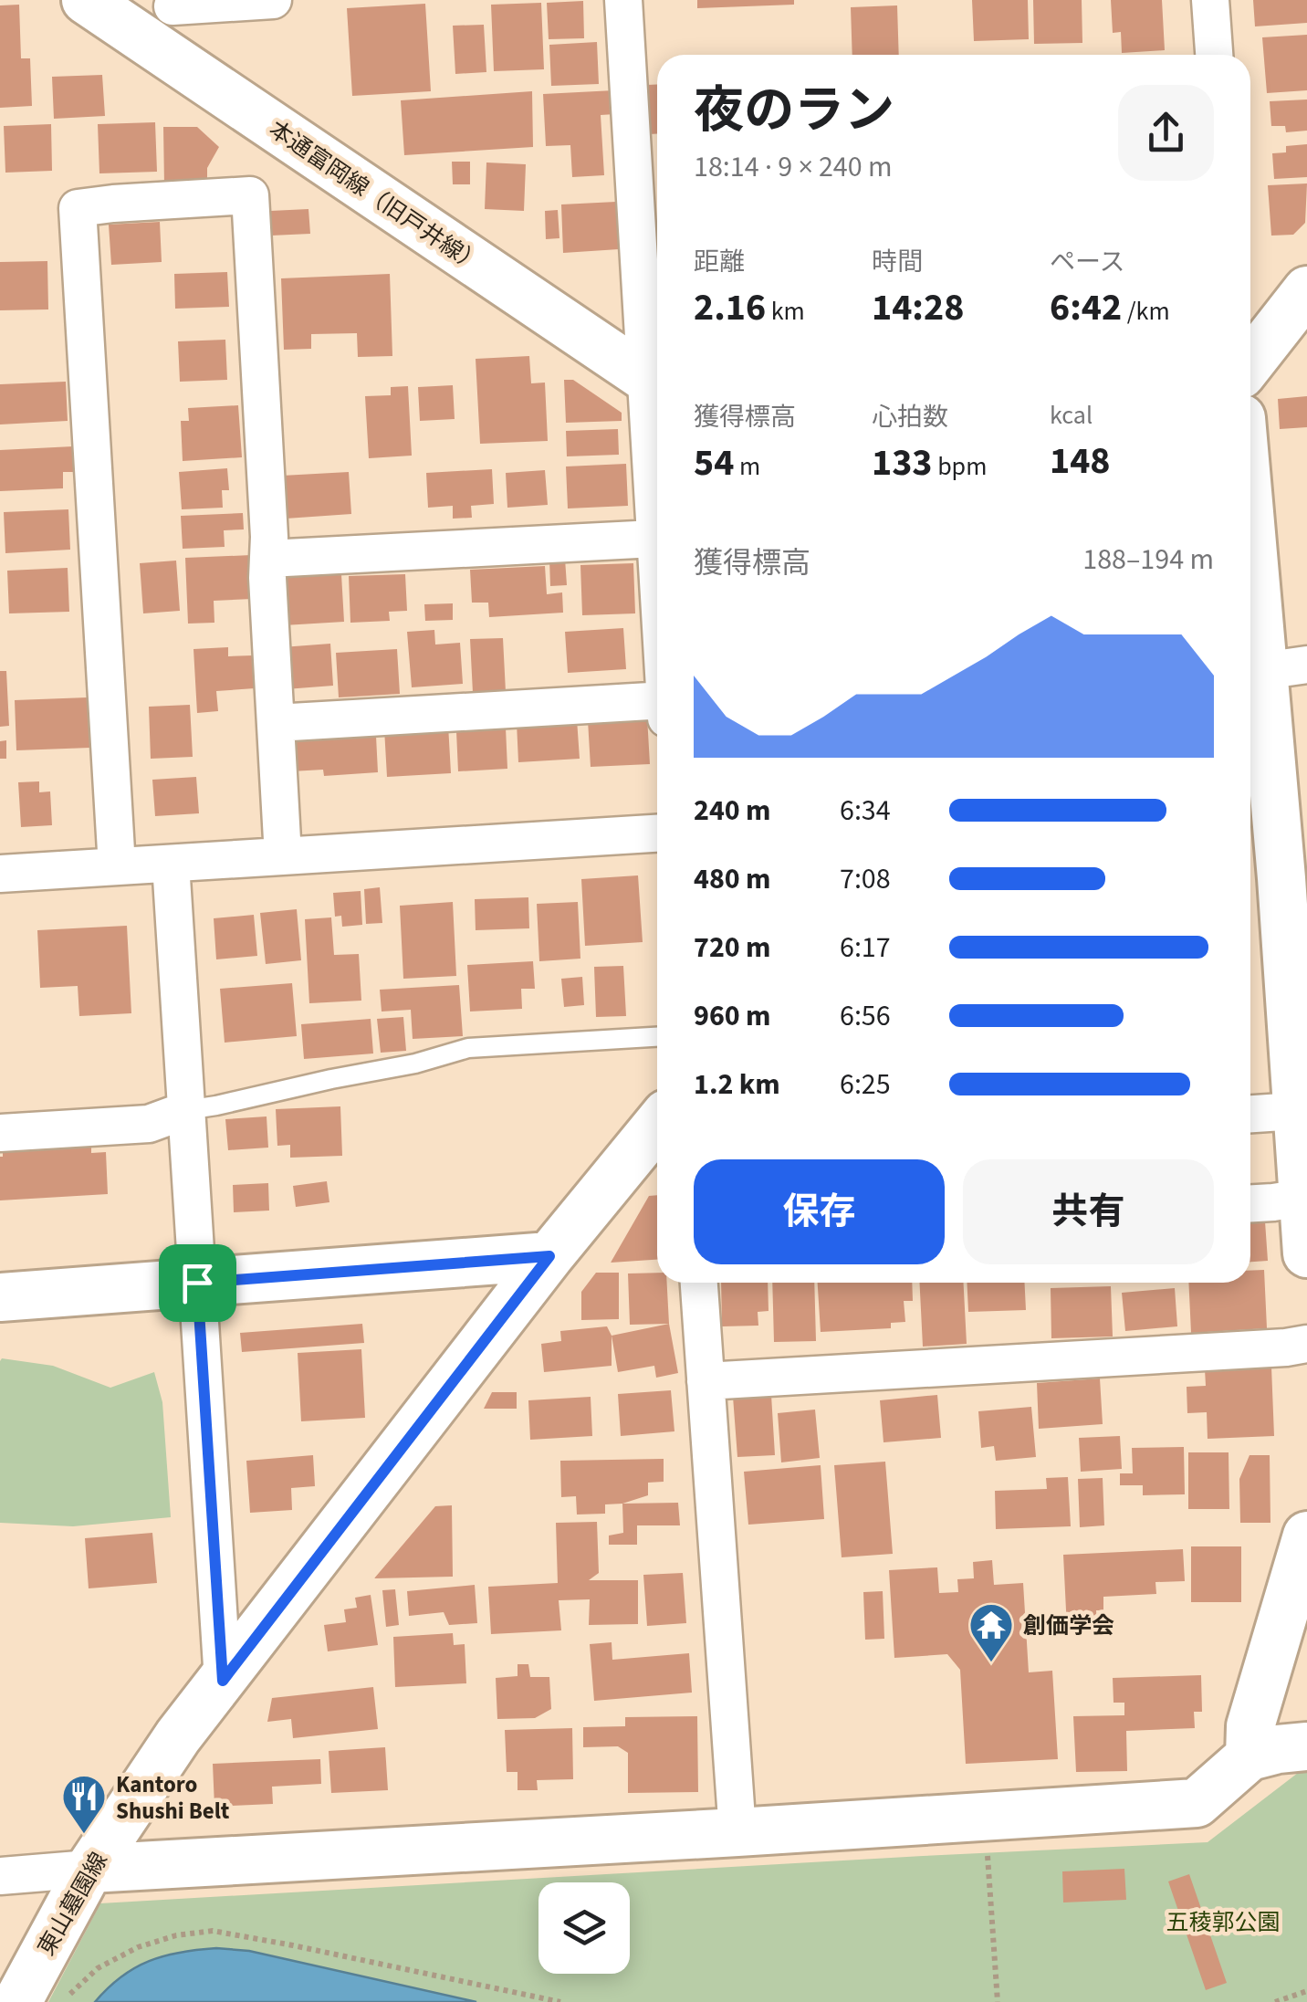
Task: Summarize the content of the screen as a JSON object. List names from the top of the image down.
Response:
{
  "streets": {
    "street": ["本通富岡線（旧戸井線）", "東山墓園線"]
  },
  "parks": ["五稜郭公園"],
  "places": {
    "temple": ["創価学会"],
    "restaurant": ["Kantoro Shushi Belt"]
  },
  "page": {
    "heading": ["夜のラン", "18:14 · 9 × 240 m"],
    "stats": [
      ["距離", "2.16 km"],
      ["時間", "14:28"],
      ["ペース", "6:42 /km"],
      ["獲得標高", "54 m"],
      ["心拍数", "133 bpm"],
      ["kcal", "148"]
    ],
    "chart": ["獲得標高", "188–194 m"],
    "list": [
      {
        "name": "240 m",
        "note": "6:34"
      },
      {
        "name": "480 m",
        "note": "7:08"
      },
      {
        "name": "720 m",
        "note": "6:17"
      },
      {
        "name": "960 m",
        "note": "6:56"
      },
      {
        "name": "1.2 km",
        "note": "6:25"
      }
    ],
    "buttons": ["保存", "共有"]
  }
}
